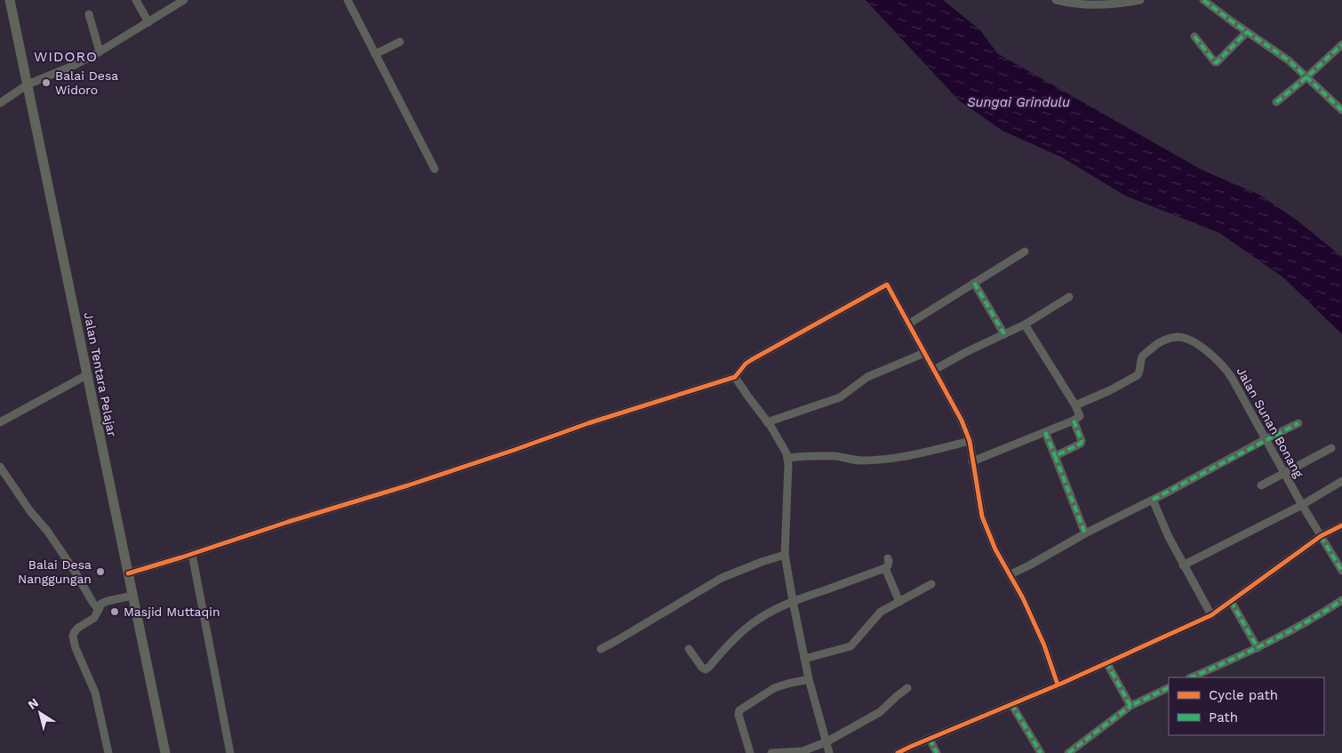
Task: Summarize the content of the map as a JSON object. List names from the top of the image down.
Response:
{
  "streets": {
    "main road": ["Jalan Tentara Pelajar"],
    "street": ["Jalan Sunan Bonang"]
  },
  "districts": ["WIDORO"],
  "water": ["Sungai Grindulu"],
  "places": ["Balai Desa Widoro", "Balai Desa Nanggungan", "Masjid Muttaqin"],
  "legend": ["Cycle path", "Path"],
  "north": "top left"
}
